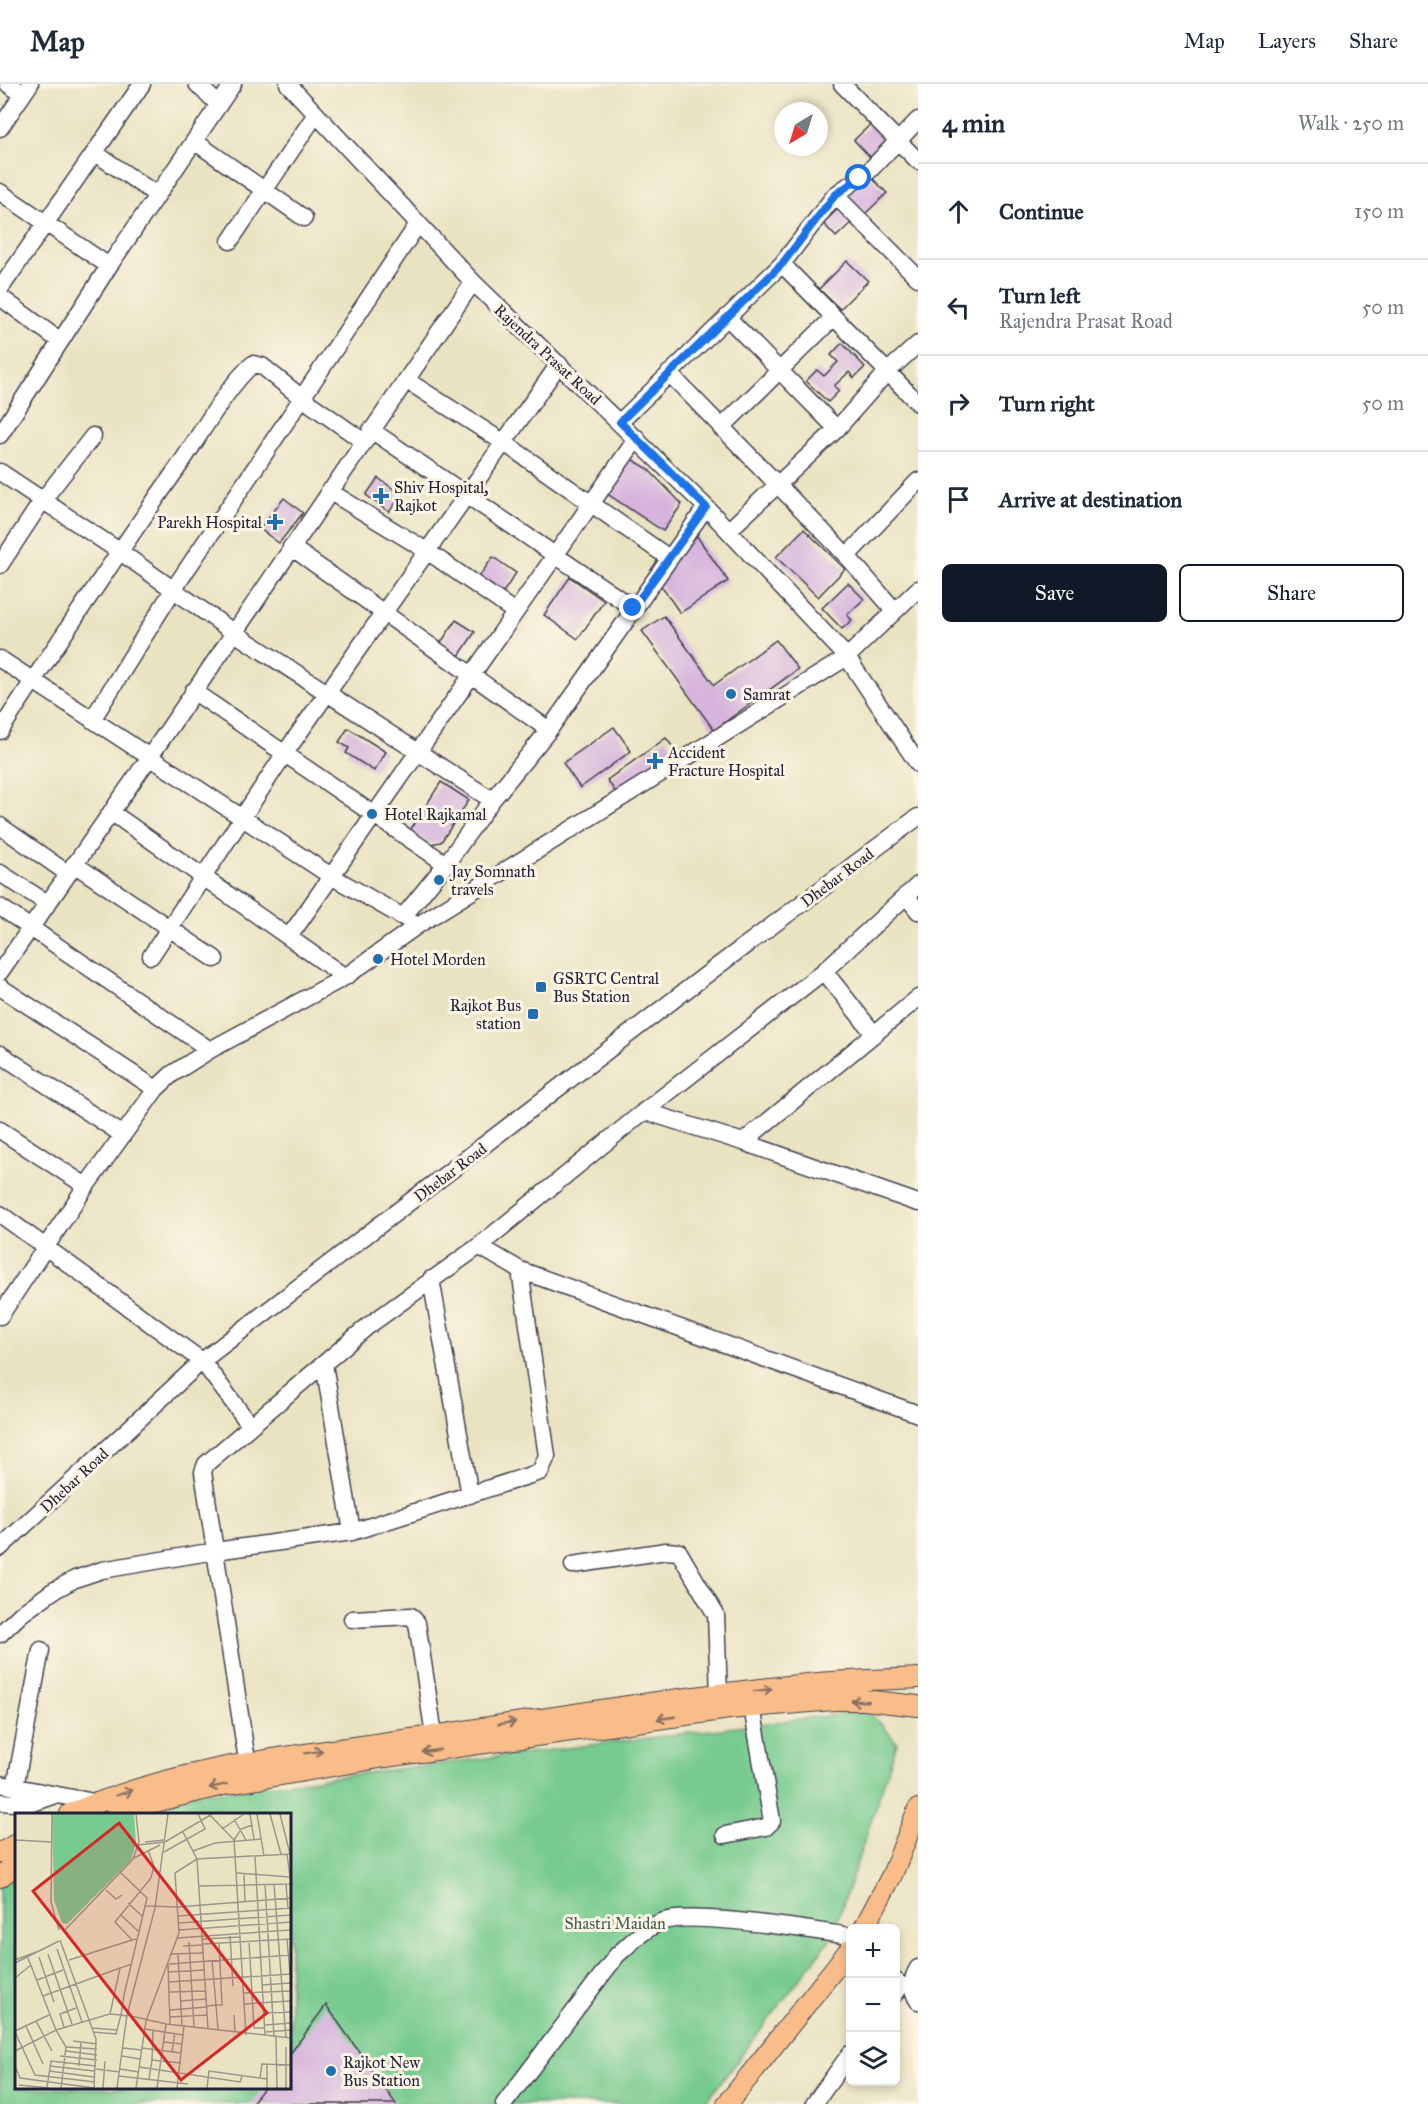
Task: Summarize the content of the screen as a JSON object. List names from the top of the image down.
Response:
{
  "streets": {
    "street": ["Rajendra Prasat Road", "Dhebar Road"]
  },
  "parks": ["Shastri Maidan"],
  "places": {
    "health": ["Shiv Hospital, Rajkot", "Parekh Hospital", "Accident Fracture Hospital"],
    "other": [
      "Samrat",
      "Hotel Rajkamal",
      "Jay Somnath travels",
      "Hotel Morden",
      "Rajkot New Bus Station"
    ],
    "transit": ["GSRTC Central Bus Station", "Rajkot Bus station"]
  },
  "north": "bottom left",
  "page": {
    "header": "Map",
    "nav": ["Map", "Layers", "Share"],
    "heading": ["4 min", "Walk · 250 m"],
    "list": [
      ["Continue", "150 m"],
      ["Turn left", "Rajendra Prasat Road", "50 m"],
      ["Turn right", "50 m"],
      "Arrive at destination"
    ],
    "buttons": ["Save", "Share"],
    "map_buttons": ["+", "−"]
  }
}
